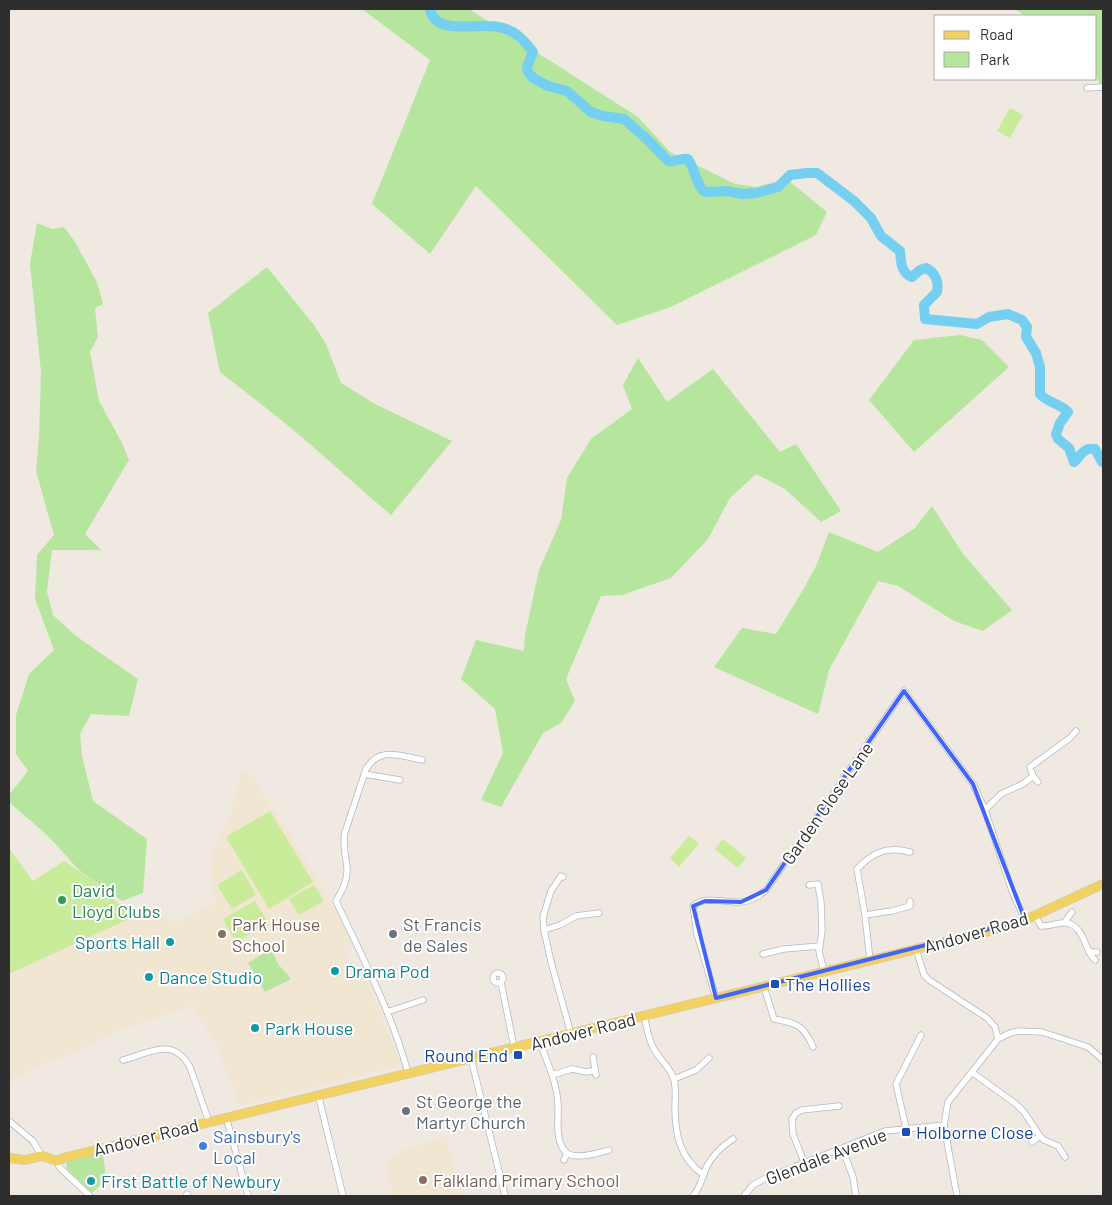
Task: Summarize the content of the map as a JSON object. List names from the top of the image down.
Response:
{
  "streets": {
    "main road": ["Andover Road"],
    "street": ["Garden Close Lane", "Glendale Avenue"]
  },
  "crossings": [
    ["Garden Close Lane", "Andover Road"]
  ],
  "places": {
    "other": [
      "David Lloyd Clubs",
      "Park House School",
      "St Francis de Sales",
      "Sports Hall",
      "Drama Pod",
      "Dance Studio",
      "Park House",
      "St George the Martyr Church",
      "Sainsbury's Local",
      "Falkland Primary School",
      "First Battle of Newbury"
    ],
    "transit": ["The Hollies", "Round End", "Holborne Close"]
  },
  "legend": ["Road", "Park"]
}
